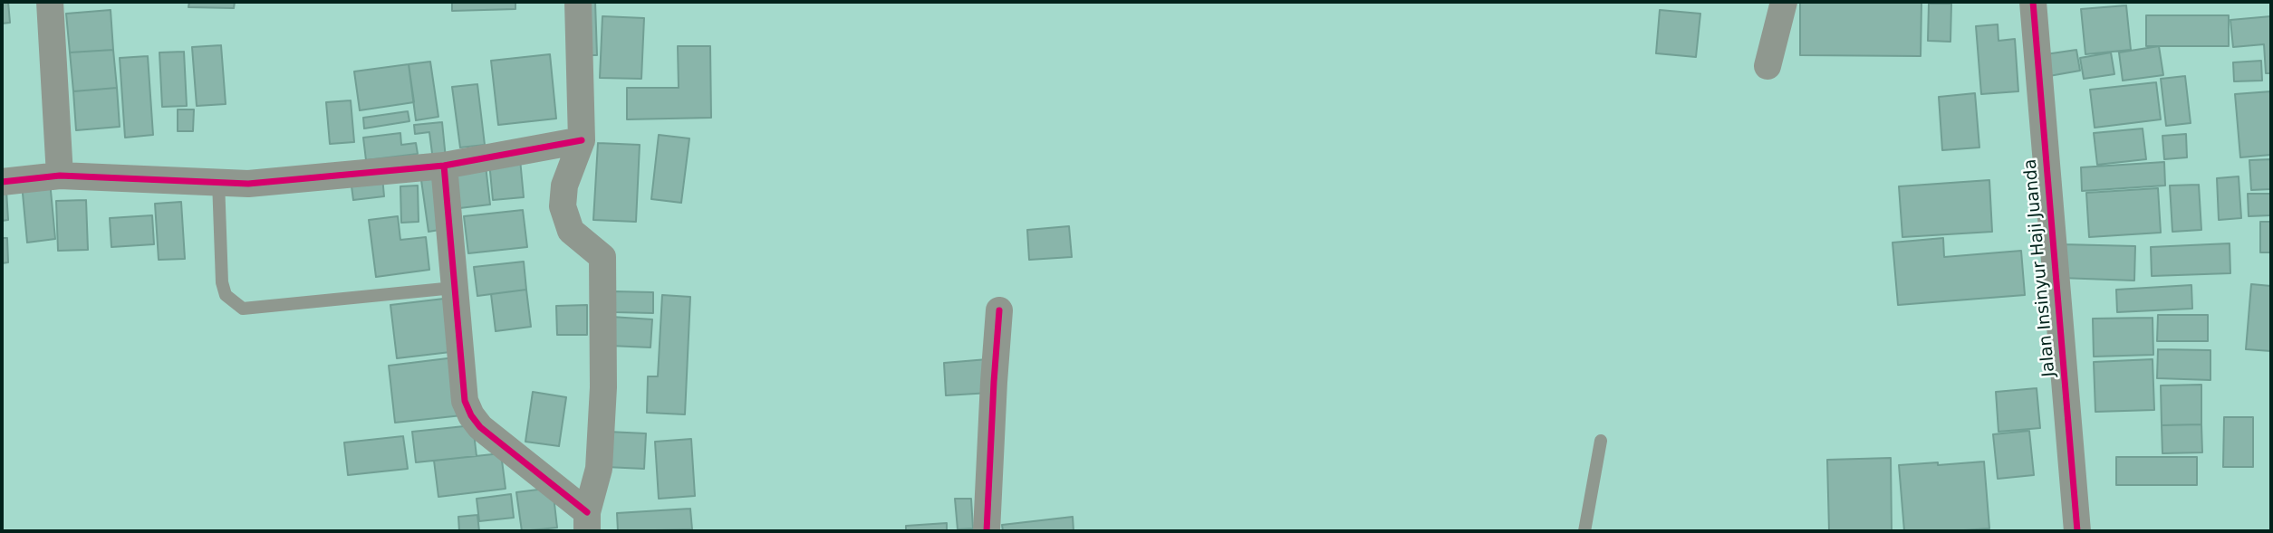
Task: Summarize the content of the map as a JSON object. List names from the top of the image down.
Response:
{
  "streets": {
    "street": ["Jalan Insinyur Haji Juanda"]
  }
}
